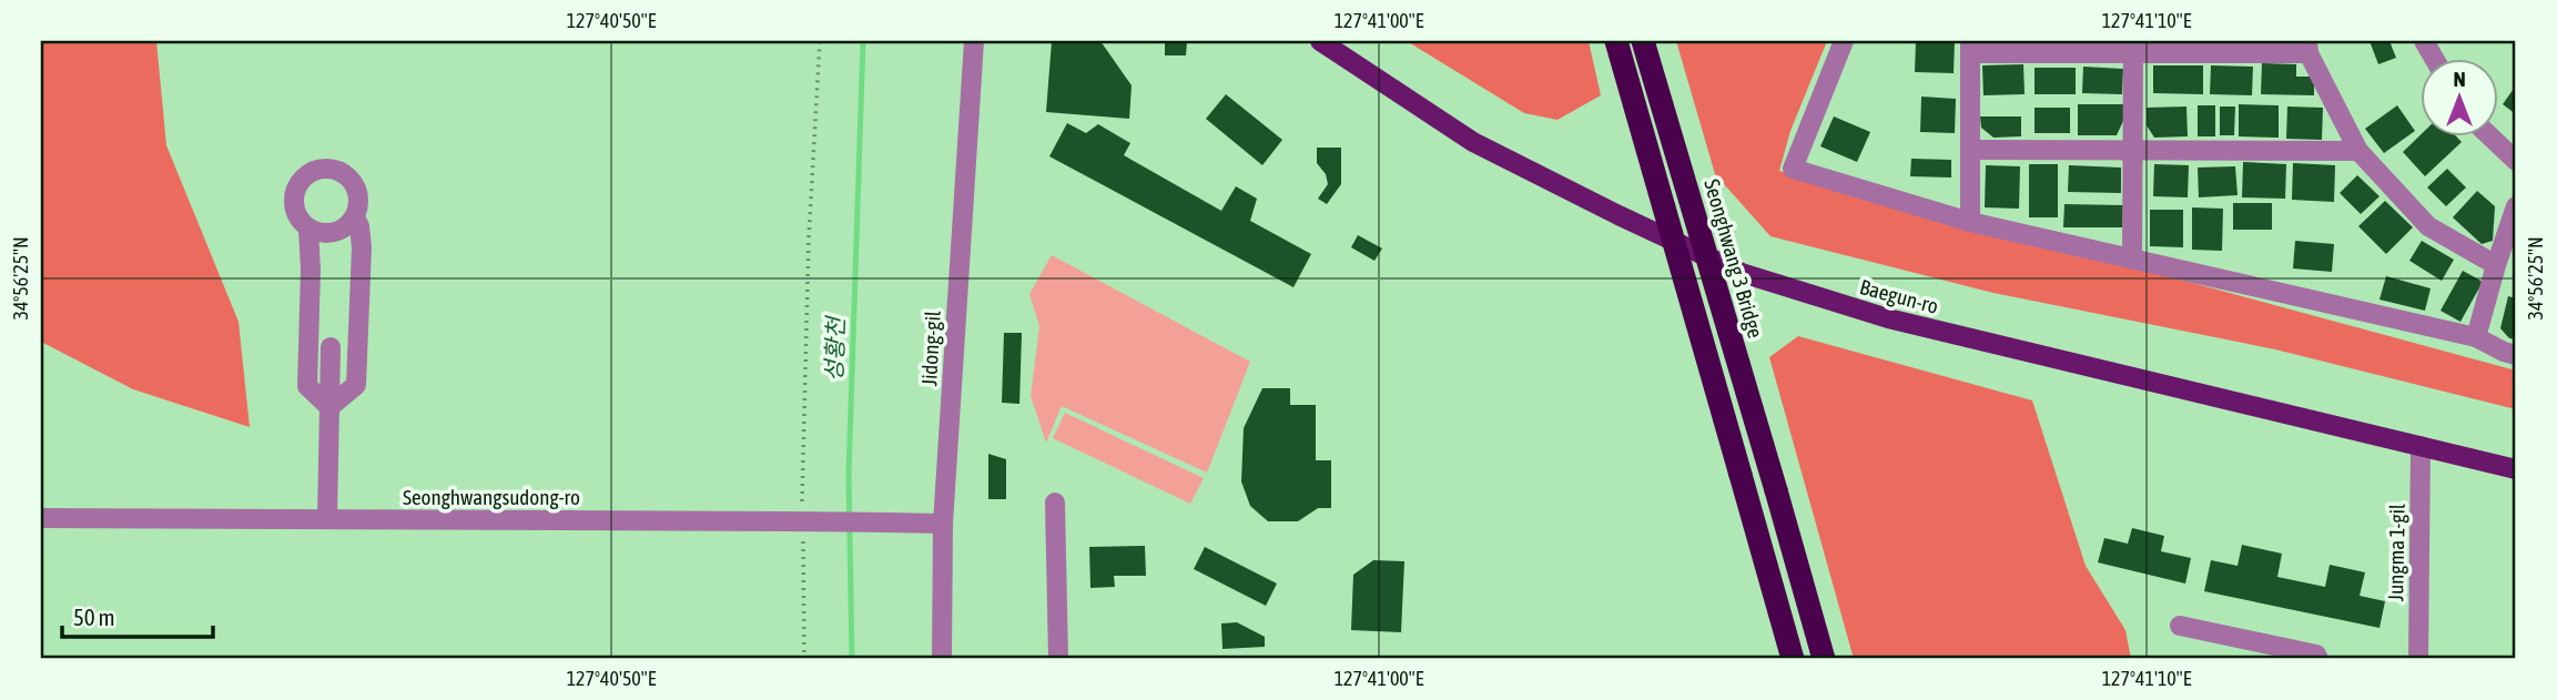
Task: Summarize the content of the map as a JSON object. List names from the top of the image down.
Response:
{
  "streets": {
    "highway": ["Seonghwang 3 Bridge"],
    "main road": ["Baegun-ro"],
    "street": ["Jidong-gil", "Seonghwangsudong-ro", "Jungma 1-gil"]
  },
  "crossings": [
    ["Baegun-ro", "Jungma 1-gil"],
    ["Jidong-gil", "Seonghwangsudong-ro"]
  ],
  "water": ["성황천"],
  "scale_bar": "50 m",
  "north": "top",
  "coordinates": [
    "127°40'50\"E",
    "127°41'00\"E",
    "127°41'10\"E",
    "34°56'25\"N"
  ]
}
